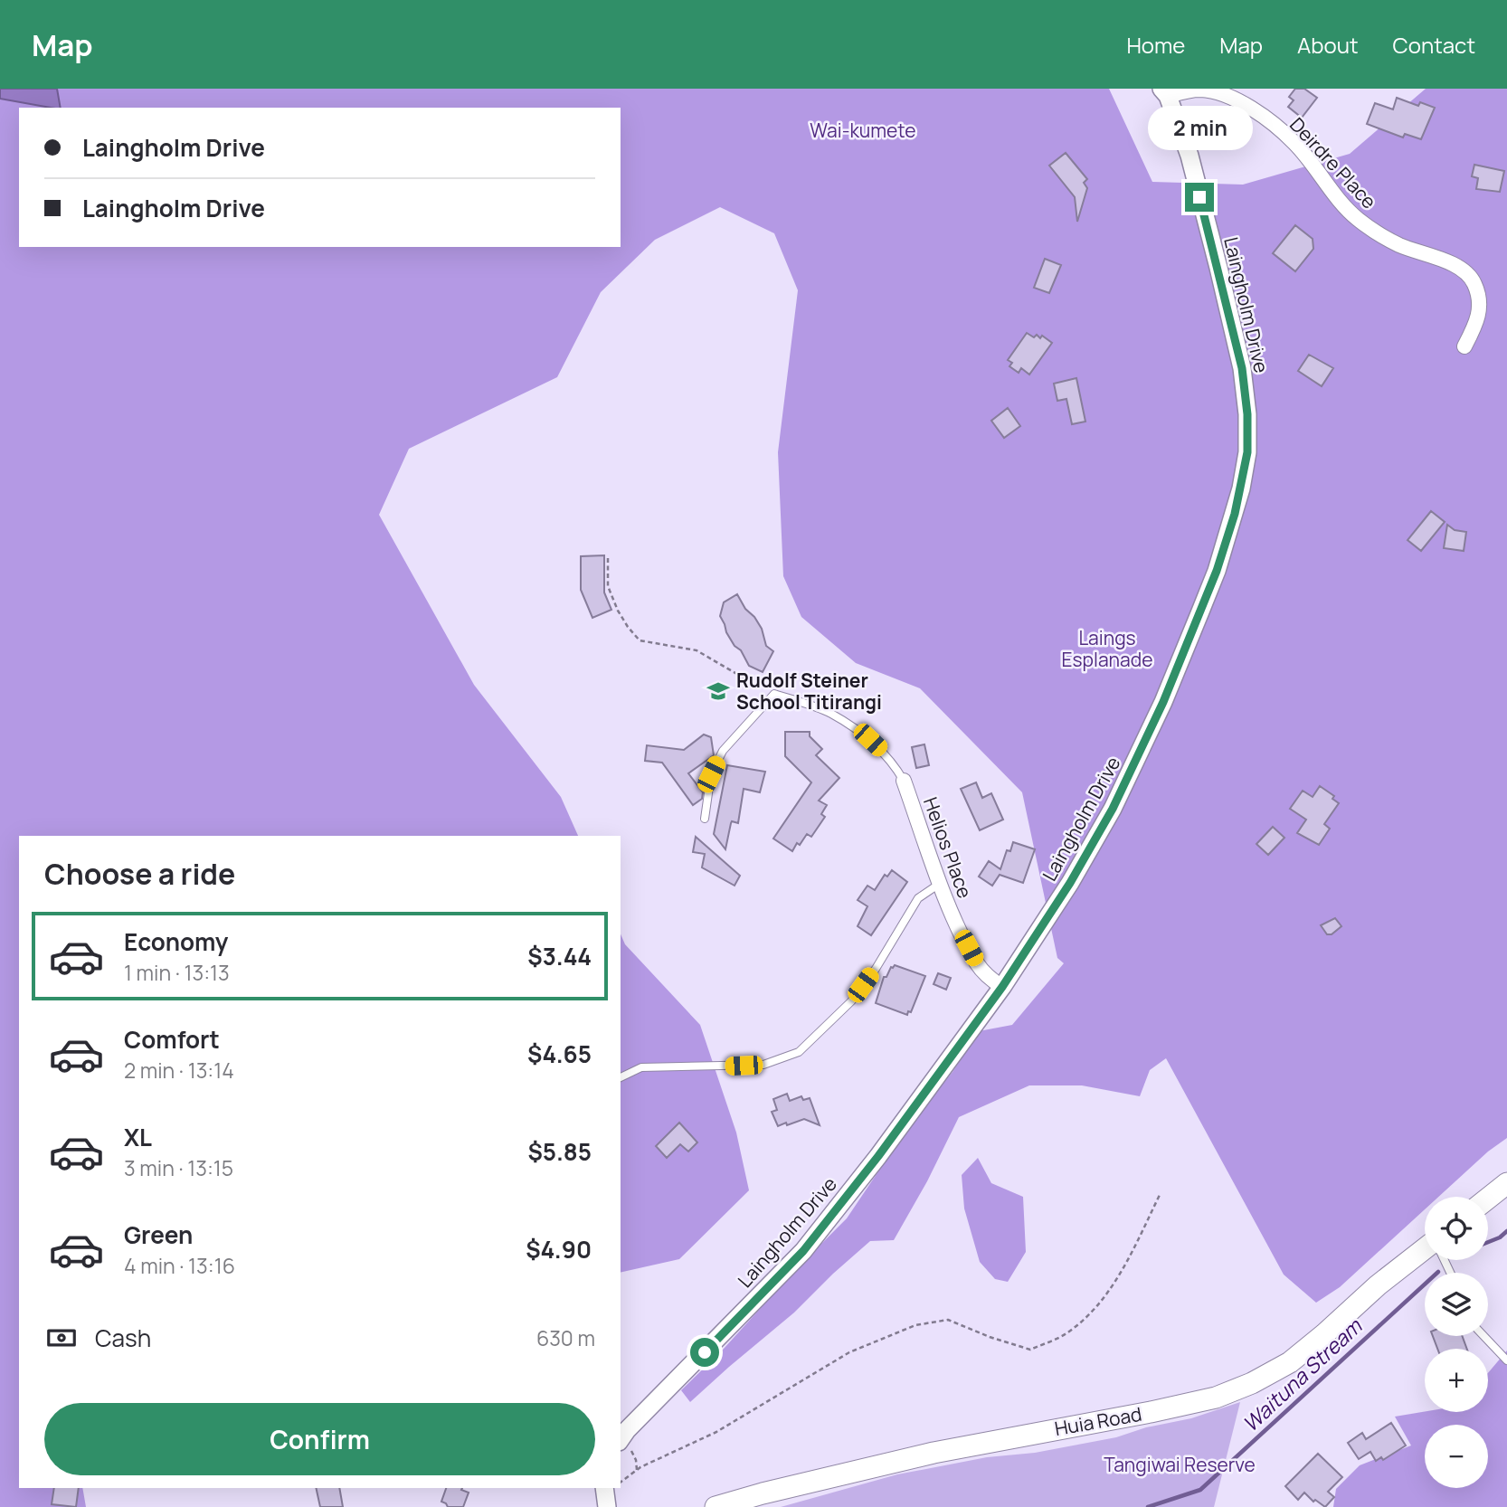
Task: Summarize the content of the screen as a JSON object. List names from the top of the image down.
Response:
{
  "streets": {
    "main road": ["Huia Road"],
    "street": ["Deirdre Place", "Laingholm Drive", "Helios Place"]
  },
  "crossings": [
    ["Deirdre Place", "Laingholm Drive"],
    ["Laingholm Drive", "Helios Place"]
  ],
  "water": ["Waituna Stream"],
  "parks": ["Wai-kumete", "Laings Esplanade", "Tangiwai Reserve"],
  "places": {
    "school or university": ["Rudolf Steiner School Titirangi"]
  },
  "page": {
    "header": "Map",
    "nav": [
      "Home",
      "Map",
      "About",
      "Contact"
    ],
    "bubble": "2 min",
    "banner": ["Laingholm Drive", "Laingholm Drive"],
    "heading": "Choose a ride",
    "list": [
      {
        "name": "Economy",
        "note": "1 min · 13:13",
        "value": "$3.44"
      },
      {
        "name": "Comfort",
        "note": "2 min · 13:14",
        "value": "$4.65"
      },
      {
        "name": "XL",
        "note": "3 min · 13:15",
        "value": "$5.85"
      },
      {
        "name": "Green",
        "note": "4 min · 13:16",
        "value": "$4.90"
      }
    ],
    "map_buttons": ["+", "−"],
    "pay": ["Cash", "630 m"],
    "buttons": "Confirm"
  }
}
